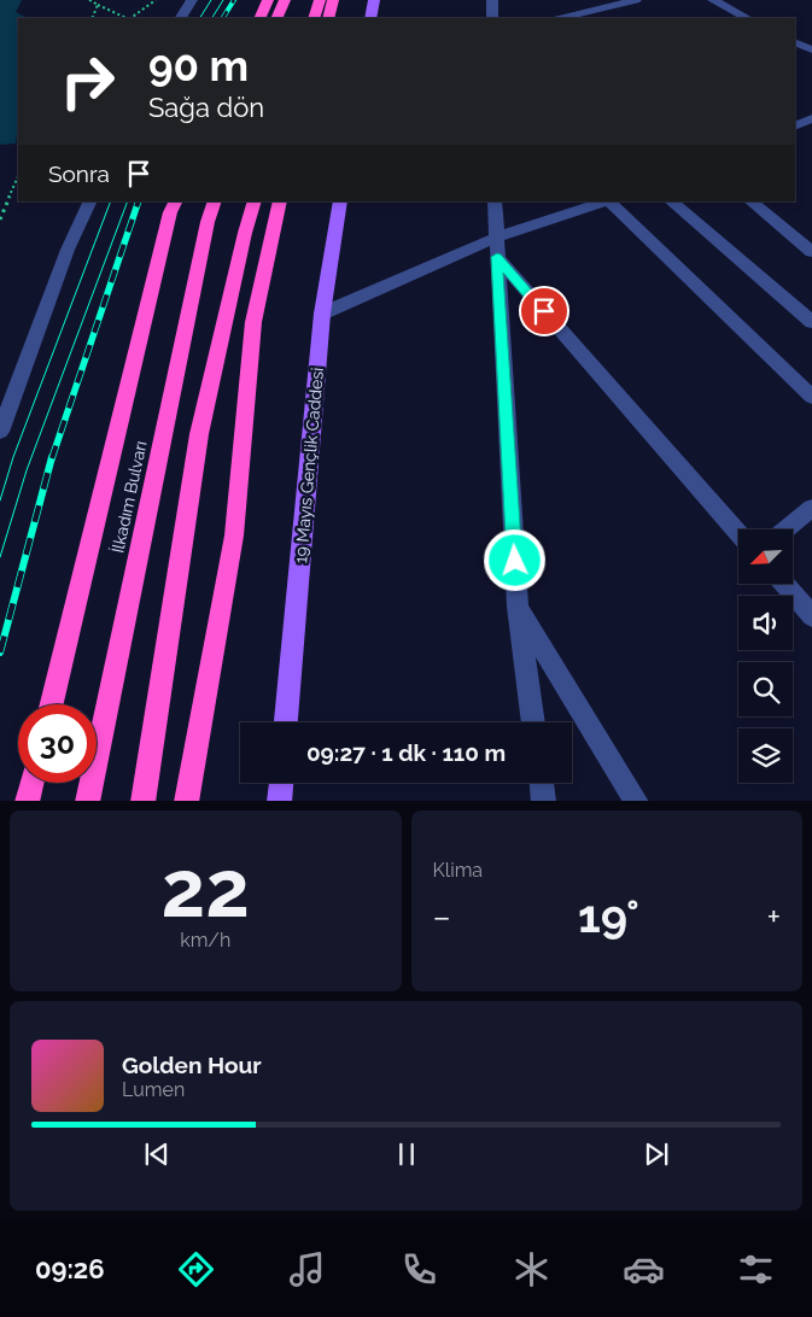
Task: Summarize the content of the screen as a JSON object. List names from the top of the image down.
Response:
{
  "streets": {
    "highway": ["İlkadım Bulvarı"],
    "main road": ["19 Mayıs Gençlik Caddesi"]
  },
  "north": "bottom left",
  "page": {
    "turn": ["90 m", "Sağa dön"],
    "then": "Sonra",
    "limit": "30",
    "trip": "09:27 · 1 dk · 110 m",
    "tile": [
      ["22", "km/h"],
      "Klima"
    ],
    "heat": ["−", "19°", "+"],
    "song": ["Golden Hour", "Lumen"],
    "tabs": "09:26"
  }
}
